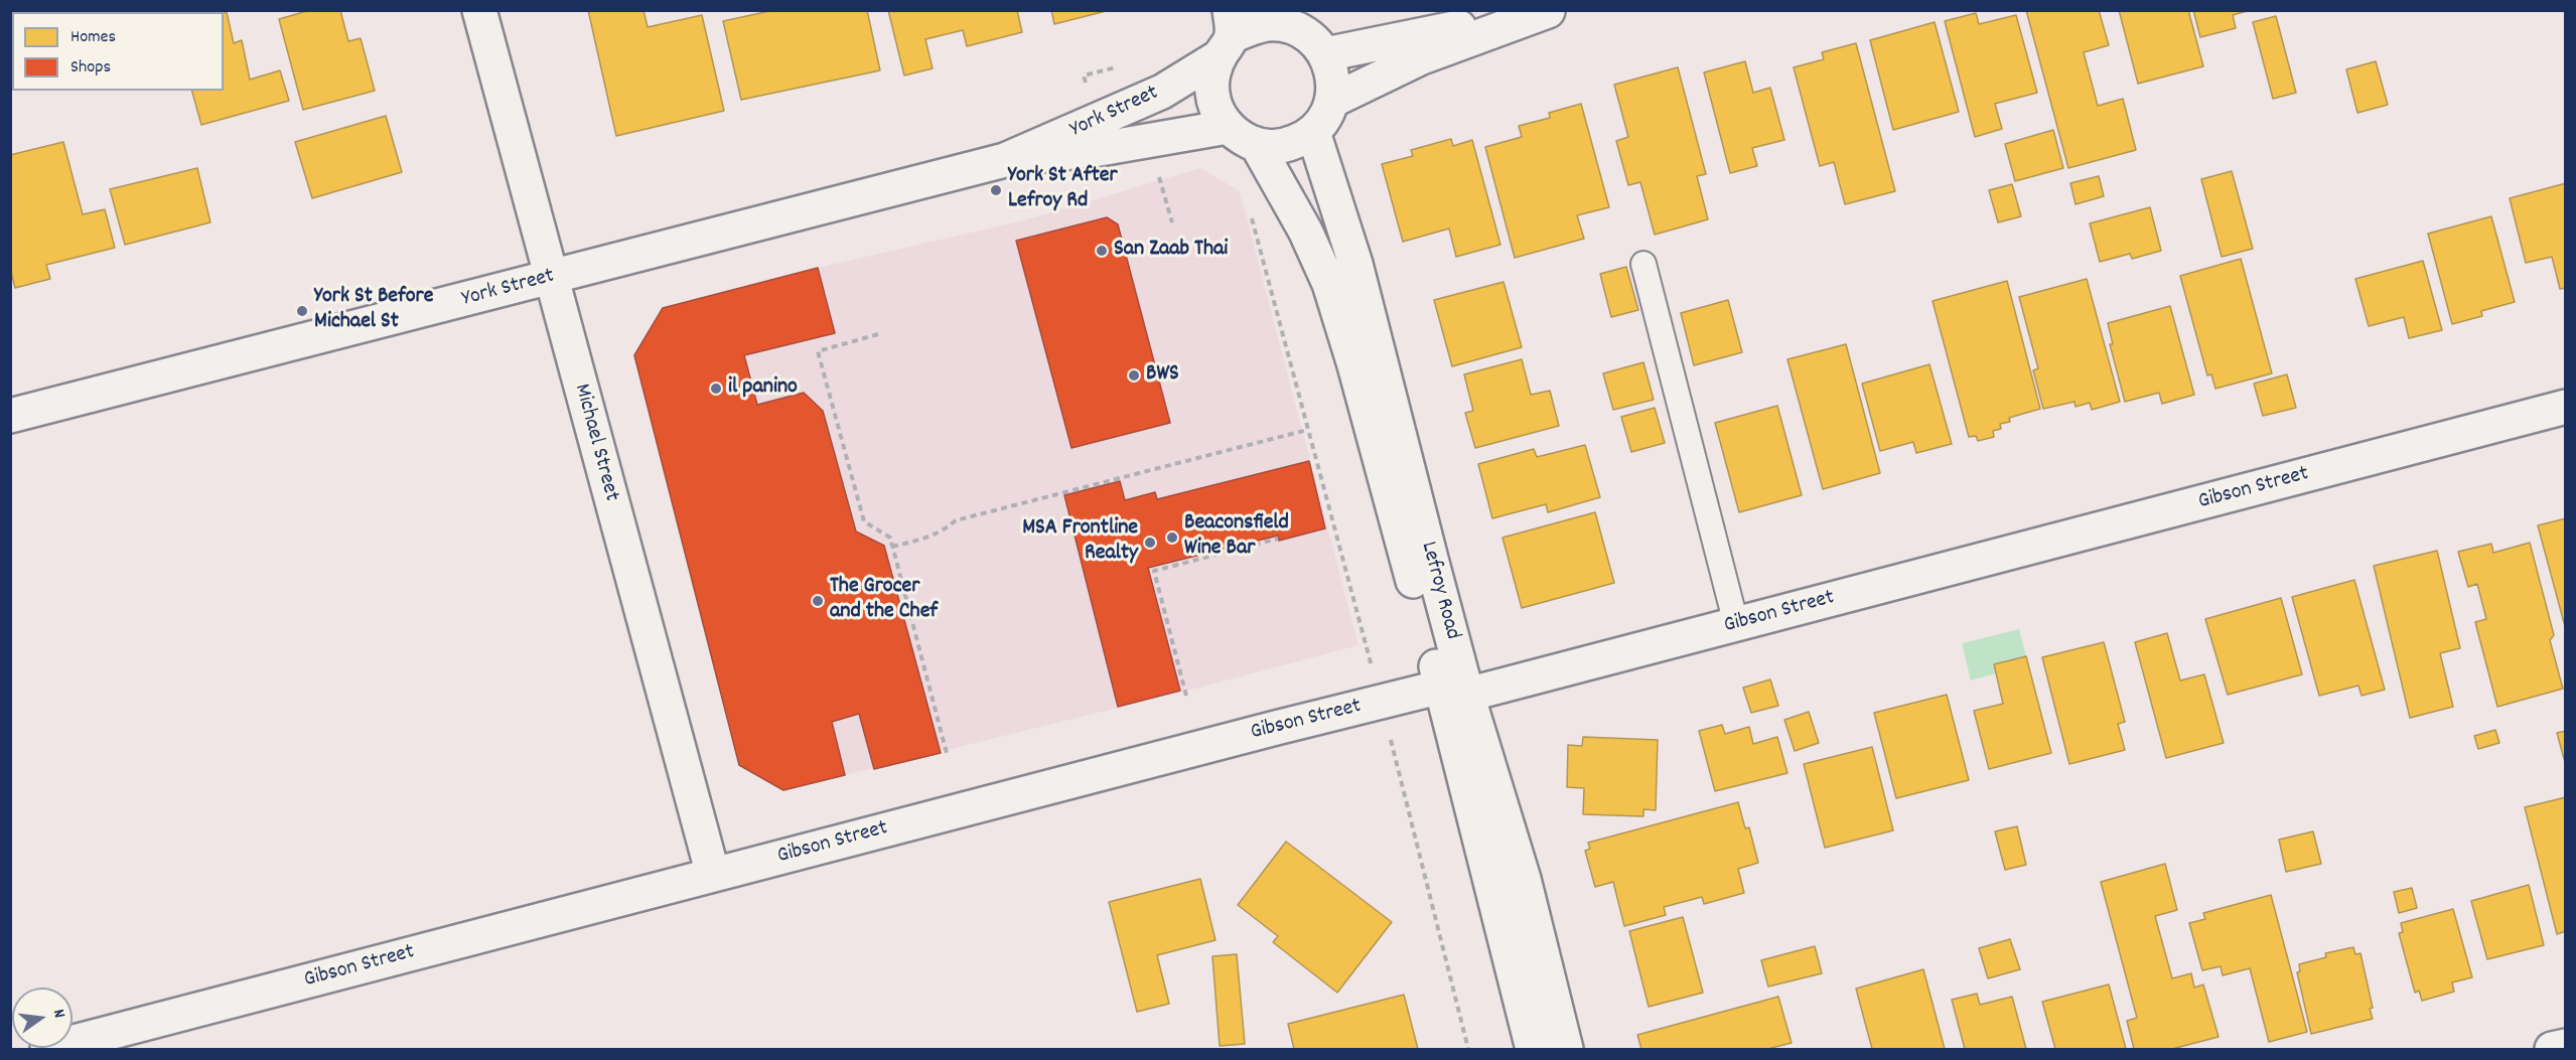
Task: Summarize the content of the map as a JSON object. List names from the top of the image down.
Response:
{
  "streets": {
    "street": [
      "York Street",
      "Michael Street",
      "Gibson Street",
      "Lefroy Road"
    ]
  },
  "crossings": [
    ["York Street", "Michael Street"],
    ["York Street", "Lefroy Road"],
    ["Michael Street", "Gibson Street"],
    ["Gibson Street", "Lefroy Road"]
  ],
  "places": [
    "York St After Lefroy Rd",
    "San Zaab Thai",
    "York St Before Michael St",
    "BWS",
    "il panino",
    "Beaconsfield Wine Bar",
    "MSA Frontline Realty",
    "The Grocer and the Chef"
  ],
  "legend": ["Homes", "Shops"],
  "north": "right"
}
